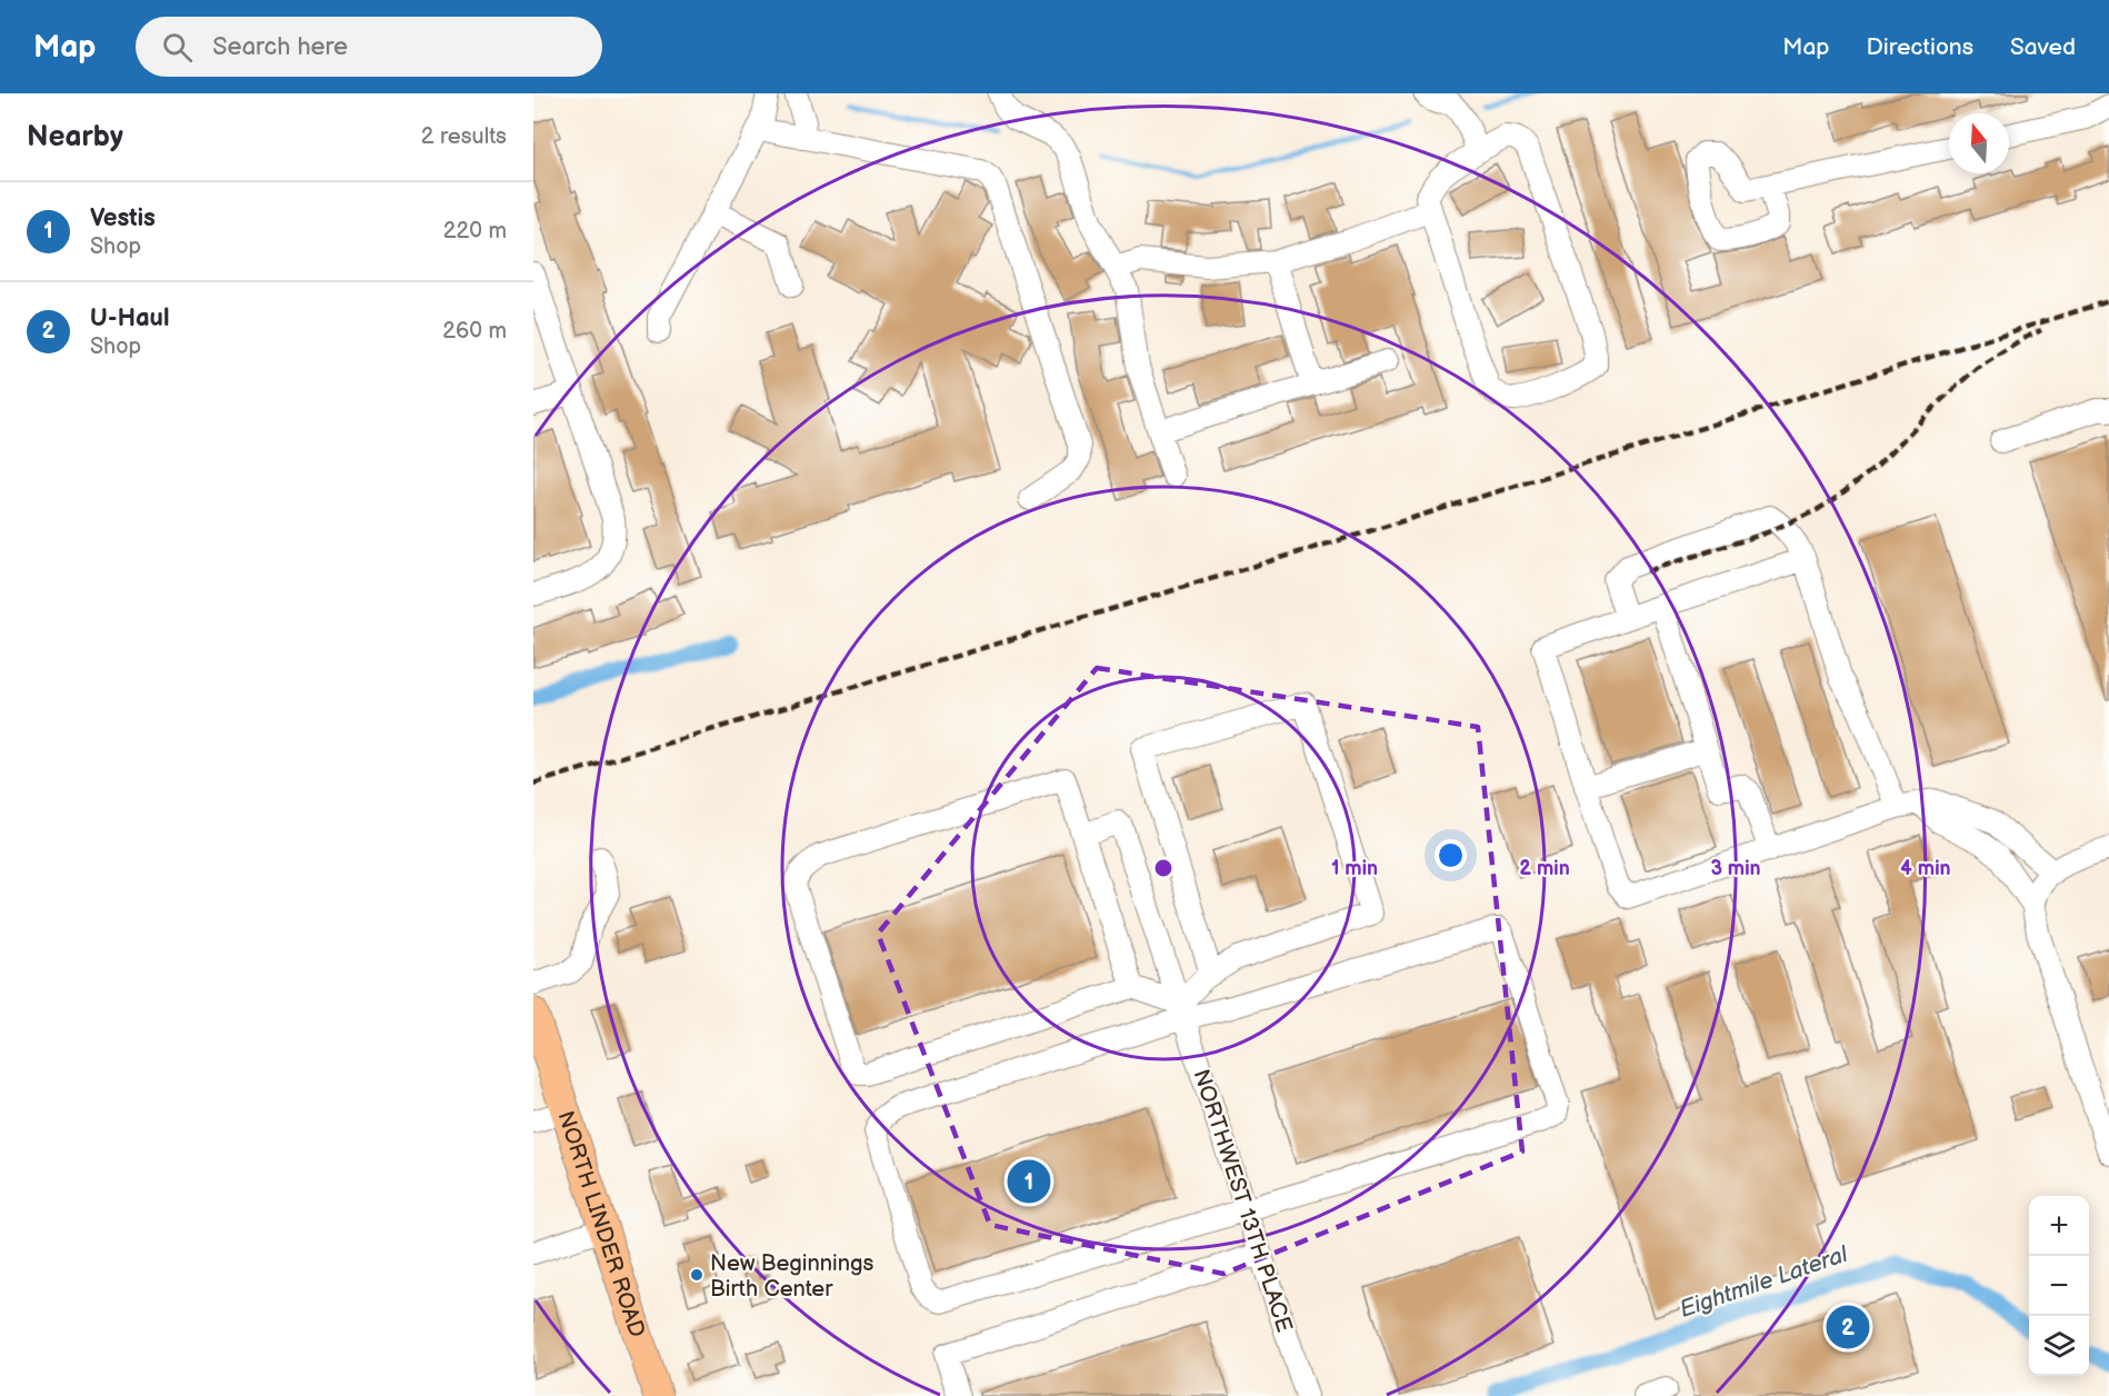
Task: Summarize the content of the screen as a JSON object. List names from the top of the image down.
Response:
{
  "streets": {
    "main road": ["NORTH LINDER ROAD"],
    "street": ["NORTHWEST 13TH PLACE"]
  },
  "water": ["Eightmile Lateral"],
  "places": ["New Beginnings Birth Center"],
  "north": "top",
  "page": {
    "header": "Map",
    "search": "Search here",
    "nav": ["Map", "Directions", "Saved"],
    "heading": ["Nearby", "2 results"],
    "list": [
      {
        "mark": "1",
        "name": "Vestis",
        "note": "Shop",
        "value": "220 m"
      },
      {
        "mark": "2",
        "name": "U-Haul",
        "note": "Shop",
        "value": "260 m"
      }
    ],
    "pins": ["1", "2"],
    "map_buttons": ["+", "−"]
  },
  "rings": [
    "1 min",
    "2 min",
    "3 min",
    "4 min"
  ]
}
